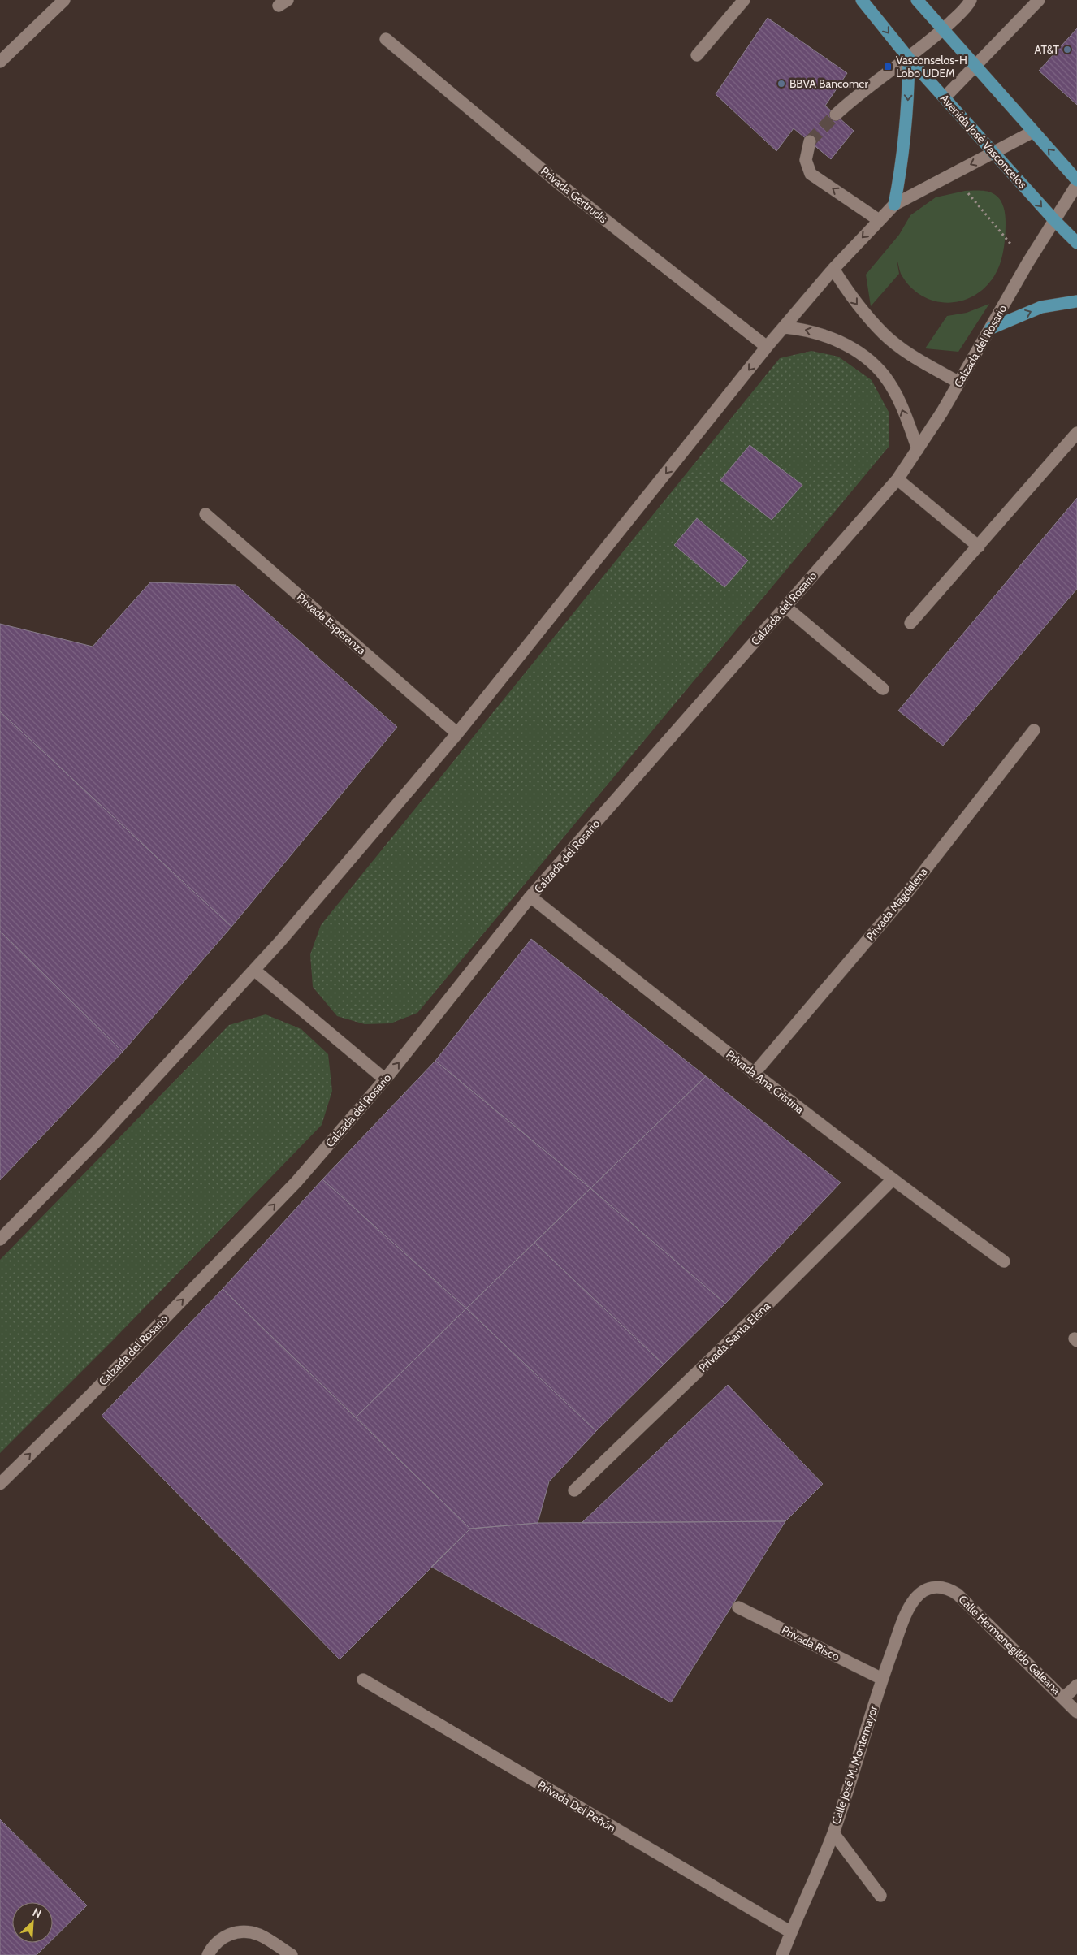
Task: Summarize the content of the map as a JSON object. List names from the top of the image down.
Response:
{
  "streets": {
    "main road": ["Avenida José Vasconcelos"],
    "street": [
      "Privada Gertrudis",
      "Calzada del Rosario",
      "Privada Esperanza",
      "Privada Magdalena",
      "Privada Ana Cristina",
      "Privada Santa Elena",
      "Privada Risco",
      "Calle Hermenegildo Galeana",
      "Calle José M. Montemayor",
      "Privada Del Peñón"
    ]
  },
  "crossings": [
    ["Avenida José Vasconcelos", "Calzada del Rosario"],
    ["Calzada del Rosario", "Privada Ana Cristina"],
    ["Privada Magdalena", "Privada Ana Cristina"],
    ["Privada Ana Cristina", "Privada Santa Elena"],
    ["Privada Risco", "Calle José M. Montemayor"],
    ["Calle Hermenegildo Galeana", "Calle José M. Montemayor"],
    ["Calle José M. Montemayor", "Privada Del Peñón"]
  ],
  "one_way": ["Calzada del Rosario"],
  "places": {
    "other": ["AT&T", "BBVA Bancomer"],
    "transit": ["Vasconselos-H Lobo UDEM"]
  },
  "north": "top right"
}
